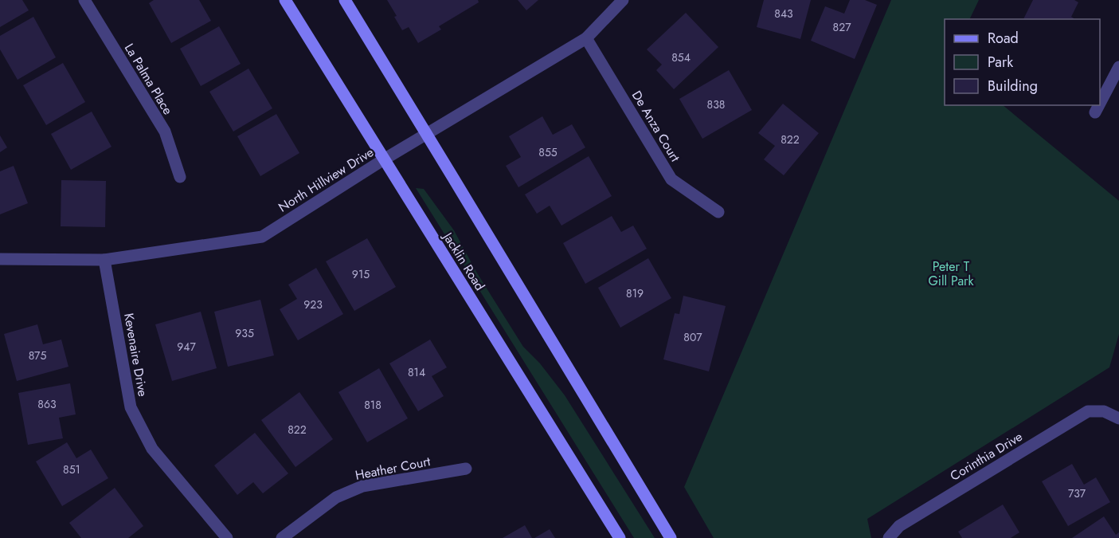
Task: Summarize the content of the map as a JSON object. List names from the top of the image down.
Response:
{
  "streets": {
    "main road": ["Jacklin Road"],
    "street": [
      "La Palma Place",
      "De Anza Court",
      "North Hillview Drive",
      "Kevenaire Drive",
      "Corinthia Drive",
      "Heather Court"
    ]
  },
  "crossings": [
    ["De Anza Court", "North Hillview Drive"],
    ["North Hillview Drive", "Jacklin Road"],
    ["North Hillview Drive", "Kevenaire Drive"]
  ],
  "parks": ["Peter T Gill Park"],
  "house_numbers": [
    "843",
    "827",
    "854",
    "838",
    "822",
    "855",
    "915",
    "819",
    "923",
    "935",
    "807",
    "947",
    "875",
    "814",
    "863",
    "818",
    "822",
    "851",
    "737"
  ],
  "legend": ["Road", "Park", "Building"]
}
